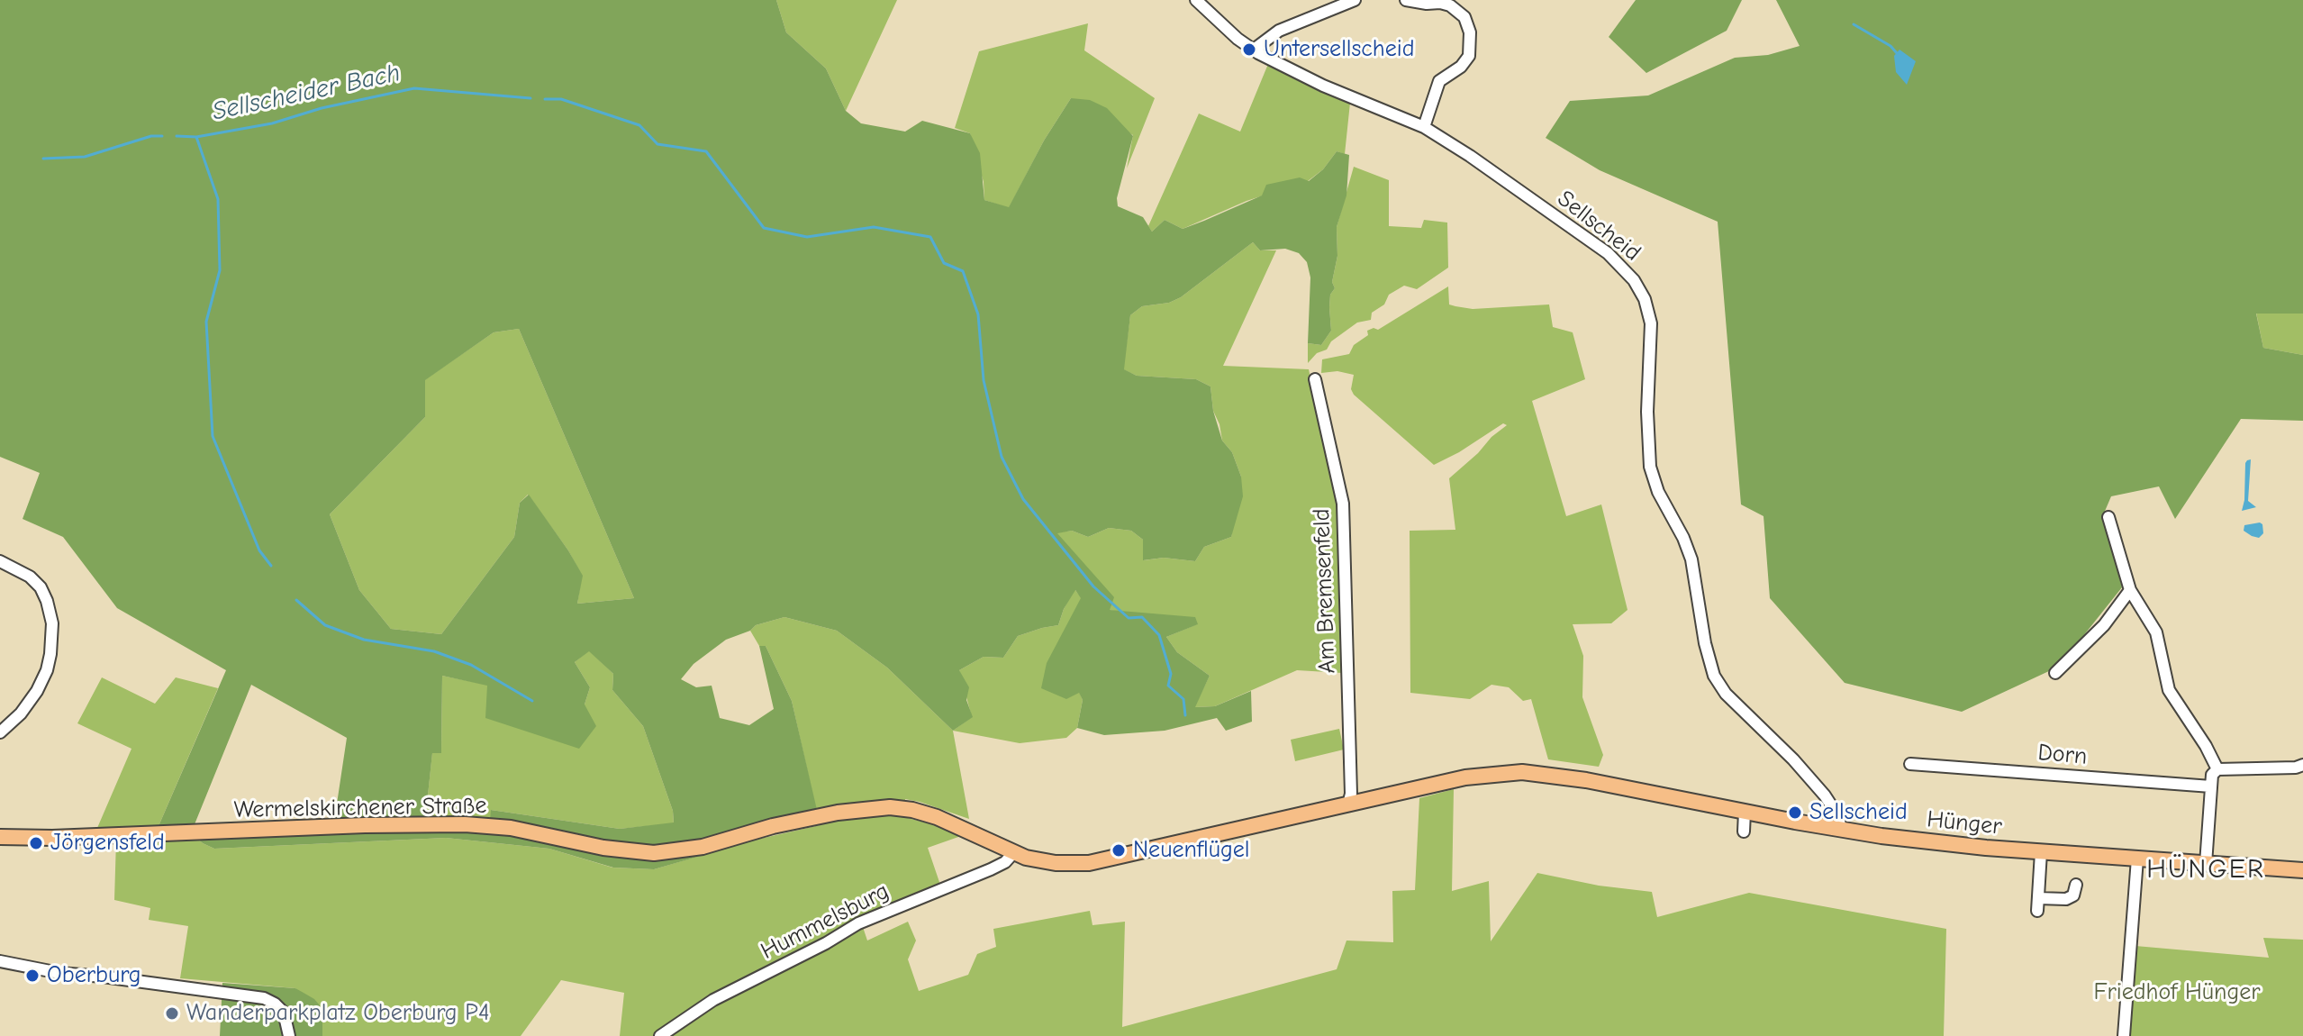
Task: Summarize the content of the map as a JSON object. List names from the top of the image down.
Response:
{
  "streets": {
    "main road": ["Wermelskirchener Straße", "Hünger"],
    "street": [
      "Sellscheid",
      "Am Bremsenfeld",
      "Dorn",
      "Hummelsburg"
    ]
  },
  "crossings": [
    ["Sellscheid", "Hünger"],
    ["Wermelskirchener Straße", "Hummelsburg"]
  ],
  "districts": ["HÜNGER"],
  "water": ["Sellscheider Bach"],
  "parks": ["Friedhof Hünger"],
  "places": [
    "Untersellscheid",
    "Sellscheid",
    "Jörgensfeld",
    "Neuenflügel",
    "Oberburg",
    "Wanderparkplatz Oberburg P4"
  ]
}
